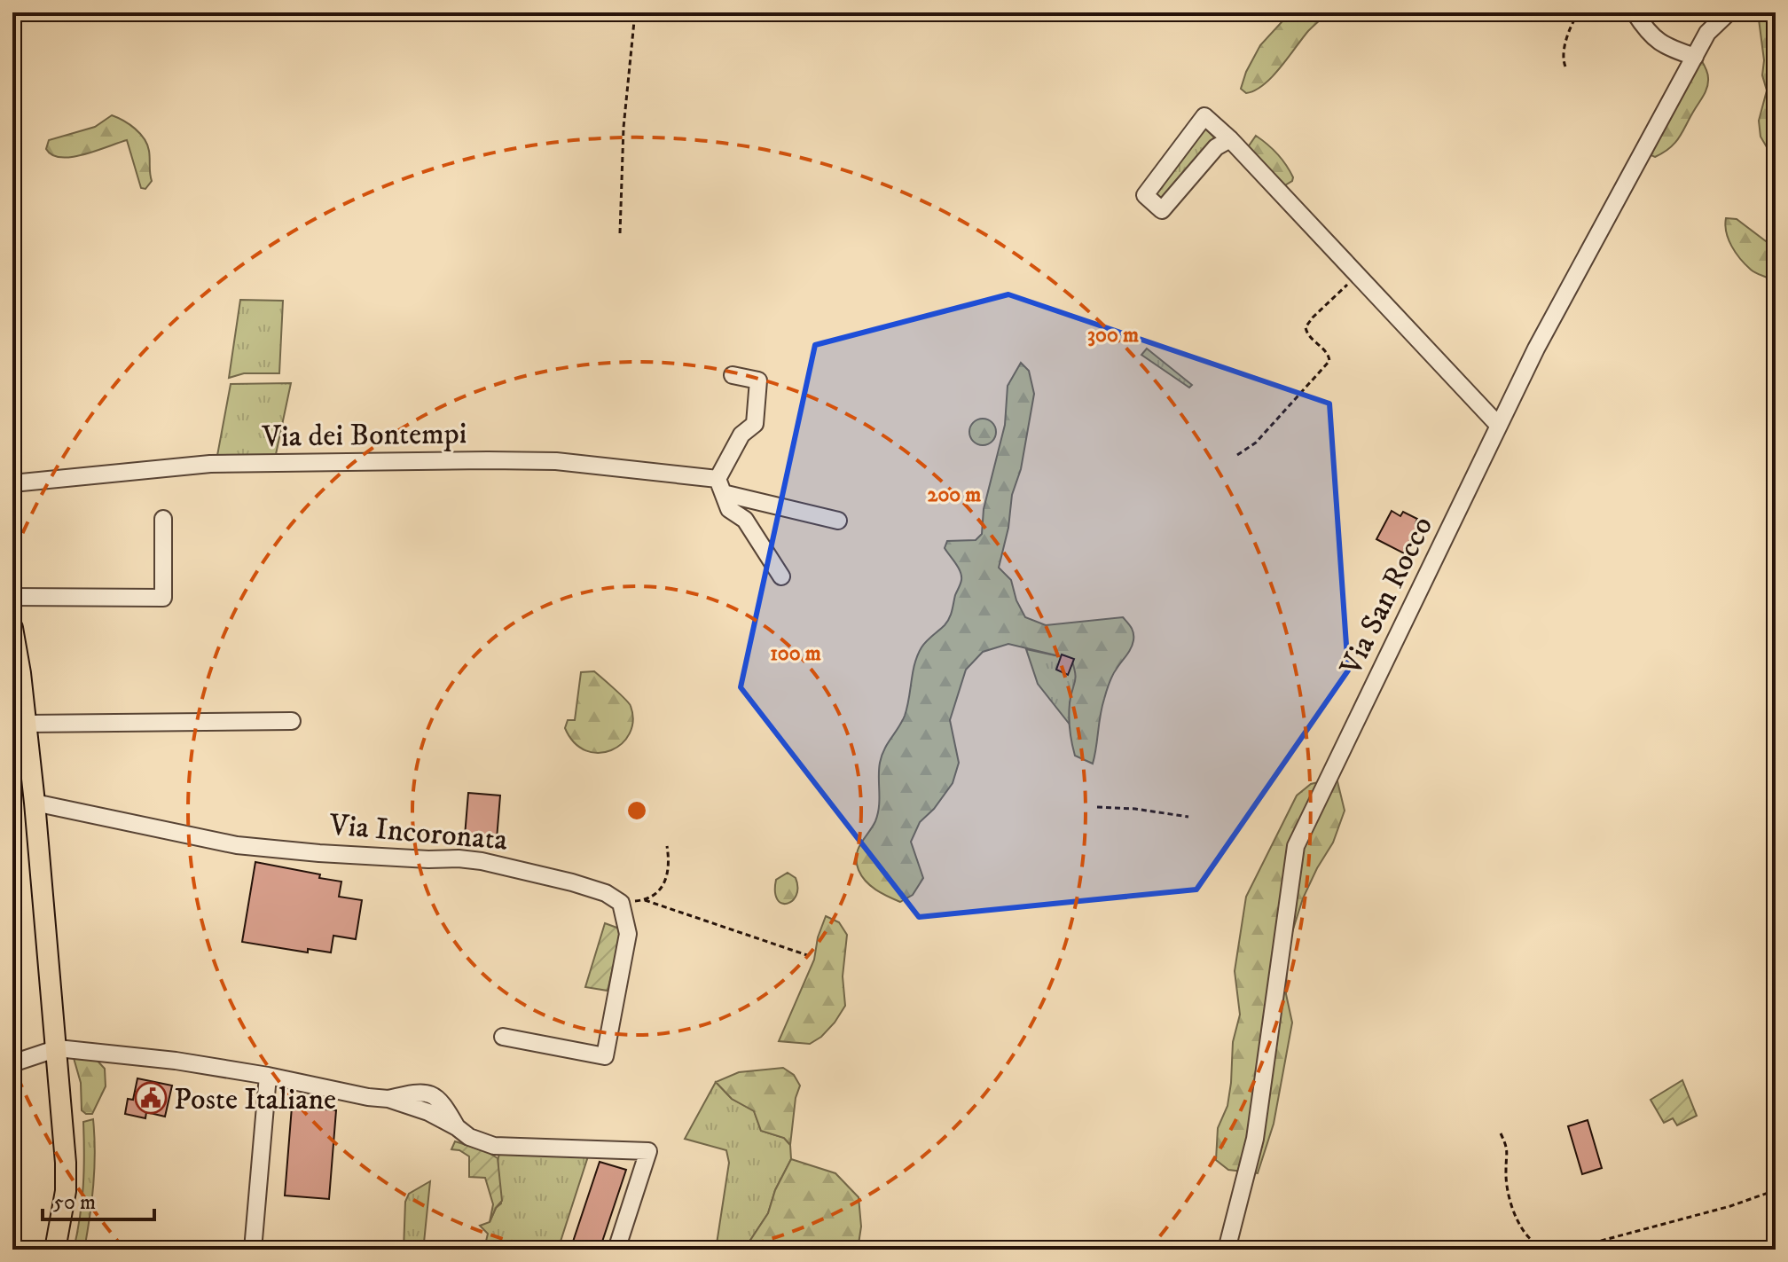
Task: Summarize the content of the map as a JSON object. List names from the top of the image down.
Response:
{
  "streets": {
    "street": ["Via dei Bontempi", "Via San Rocco", "Via Incoronata"]
  },
  "places": {
    "public building": ["Poste Italiane"]
  },
  "scale_bar": "50 m",
  "rings": ["300 m", "200 m", "100 m"]
}
